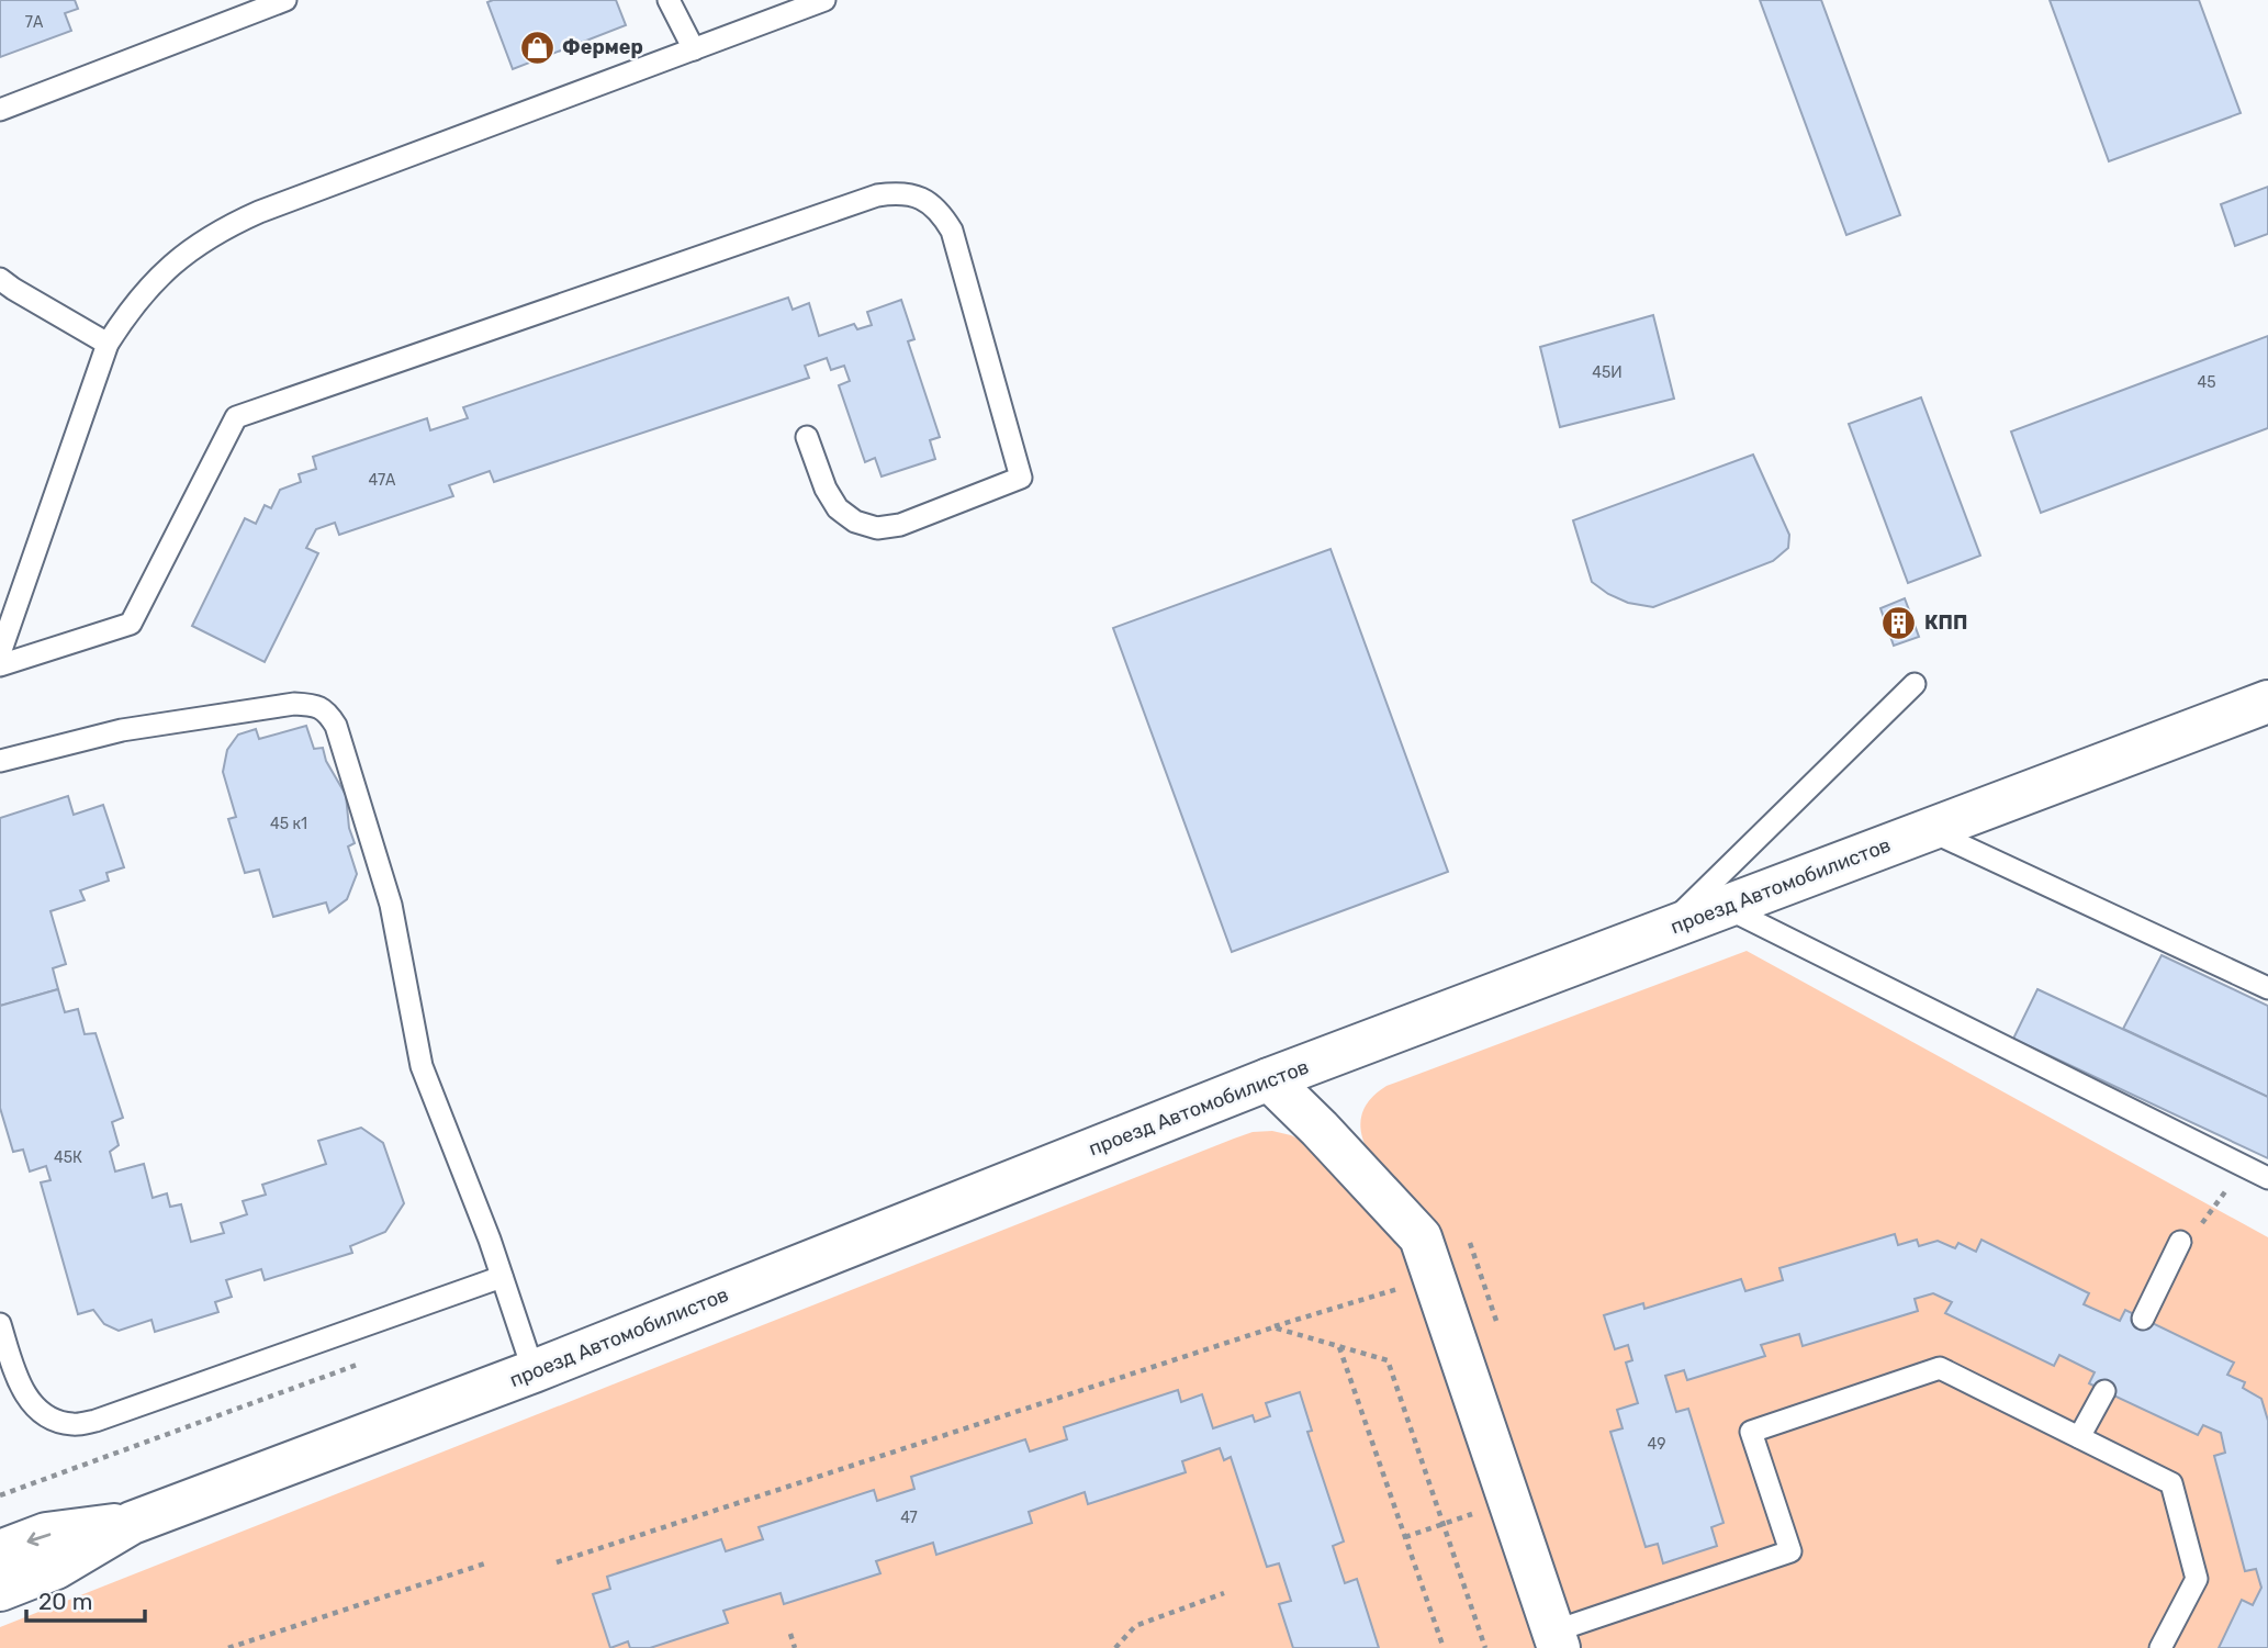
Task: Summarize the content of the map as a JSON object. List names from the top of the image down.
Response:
{
  "streets": {
    "street": ["проезд Автомобилистов"]
  },
  "places": {
    "shop": ["Фермер"],
    "building": ["КПП"]
  },
  "house_numbers": [
    "7А",
    "45И",
    "45",
    "47А",
    "45 к1",
    "45К",
    "49",
    "47"
  ],
  "scale_bar": "20 m"
}
